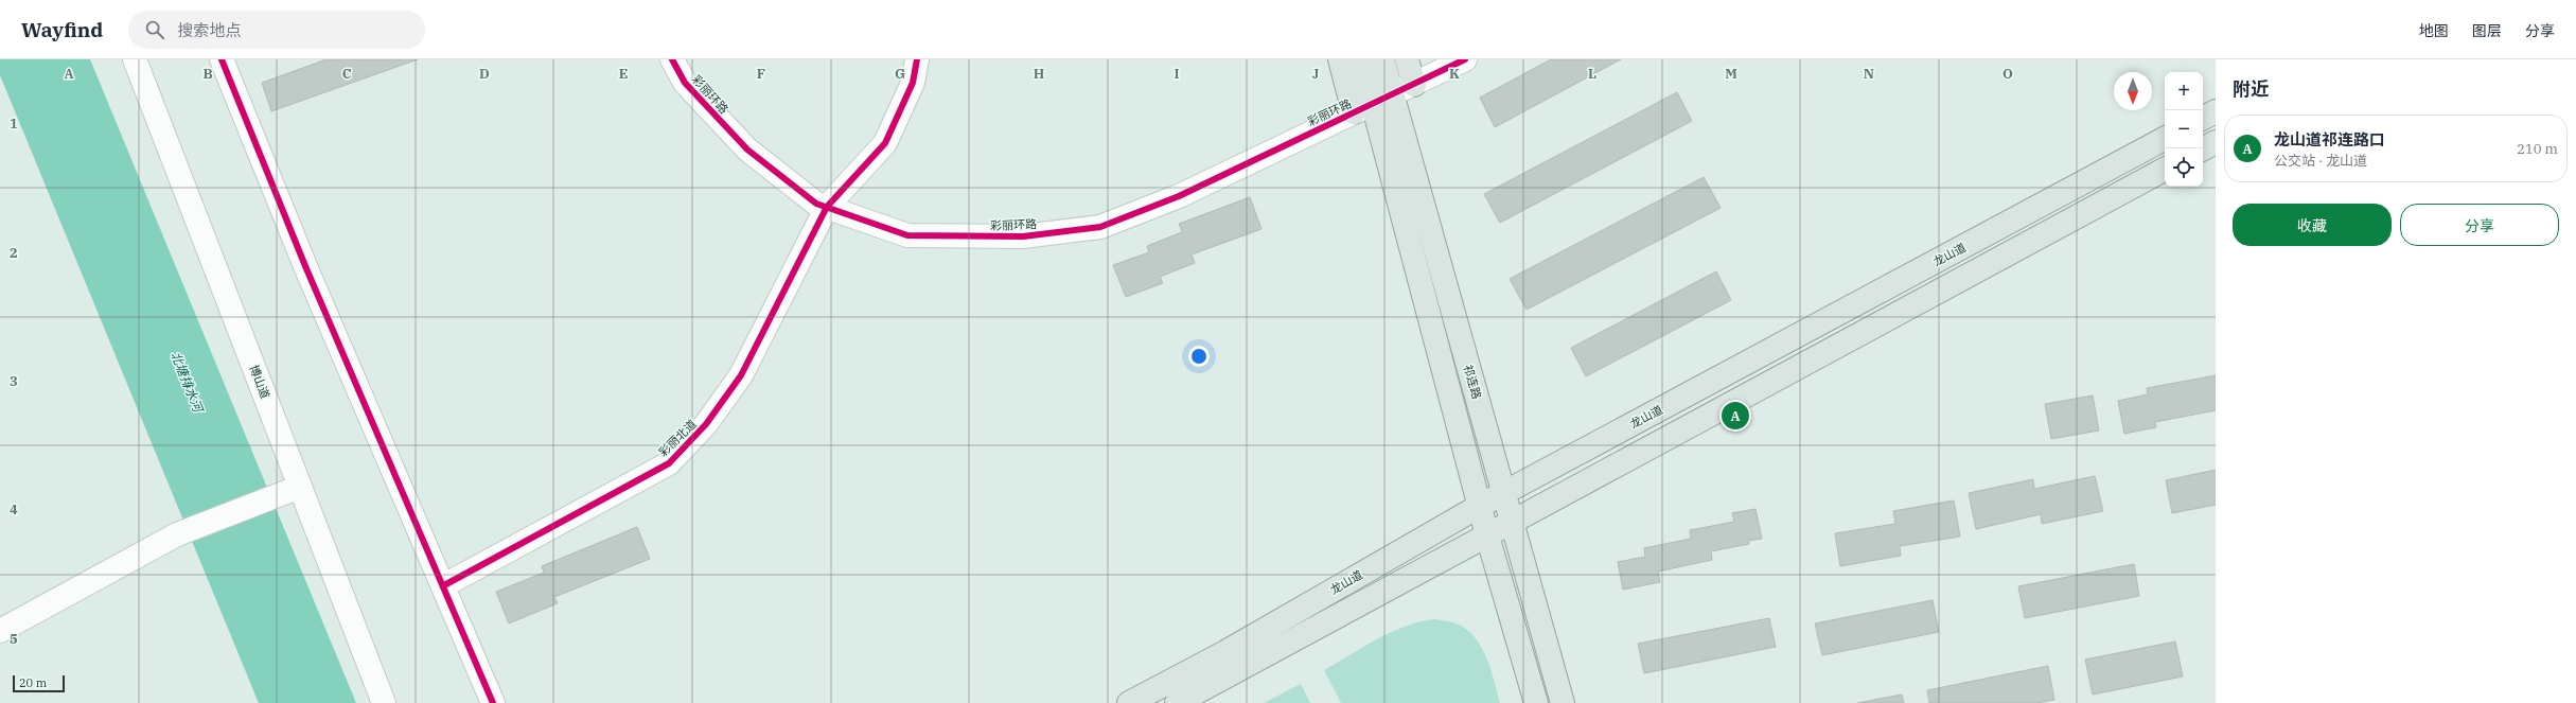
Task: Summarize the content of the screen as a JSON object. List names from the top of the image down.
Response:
{
  "streets": {
    "main road": ["龙山道", "祁连路"],
    "street": ["彩丽环路", "博山道", "彩丽北道"]
  },
  "crossings": [
    ["彩丽环路", "祁连路"],
    ["彩丽环路", "彩丽北道"],
    ["龙山道", "祁连路"]
  ],
  "water": ["北塘排水河"],
  "scale_bar": "20 m",
  "north": "bottom",
  "page": {
    "header": "Wayfind",
    "search": "搜索地点",
    "nav": ["地图", "图层", "分享"],
    "heading": "附近",
    "map_buttons": ["+", "−"],
    "list": [
      {
        "mark": "A",
        "name": "龙山道祁连路口",
        "note": "公交站 · 龙山道",
        "value": "210 m"
      }
    ],
    "buttons": ["收藏", "分享"],
    "pins": "A",
    "scale": "20 m"
  },
  "grid": {
    "columns": [
      "A",
      "B",
      "C",
      "D",
      "E",
      "F",
      "G",
      "H",
      "I",
      "J",
      "K",
      "L",
      "M",
      "N",
      "O"
    ],
    "rows": [
      "1",
      "2",
      "3",
      "4",
      "5"
    ]
  }
}
